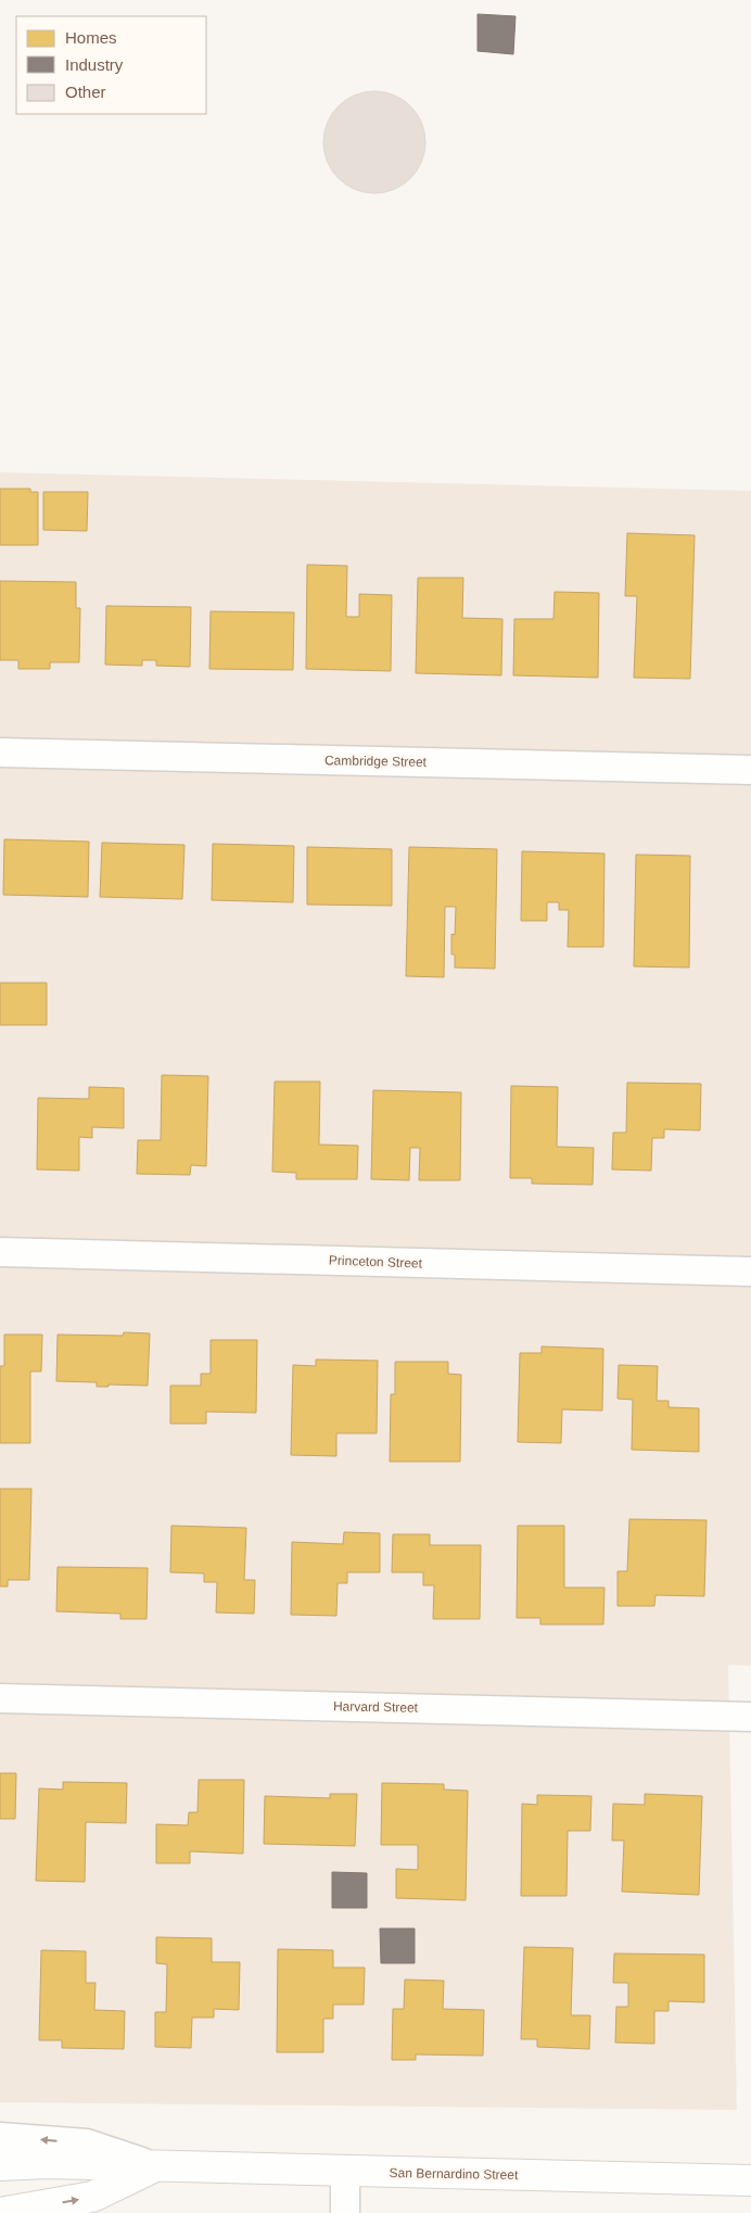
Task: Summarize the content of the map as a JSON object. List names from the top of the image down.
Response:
{
  "streets": {
    "main road": ["San Bernardino Street"],
    "street": ["Cambridge Street", "Princeton Street", "Harvard Street"]
  },
  "legend": ["Homes", "Industry", "Other"]
}
